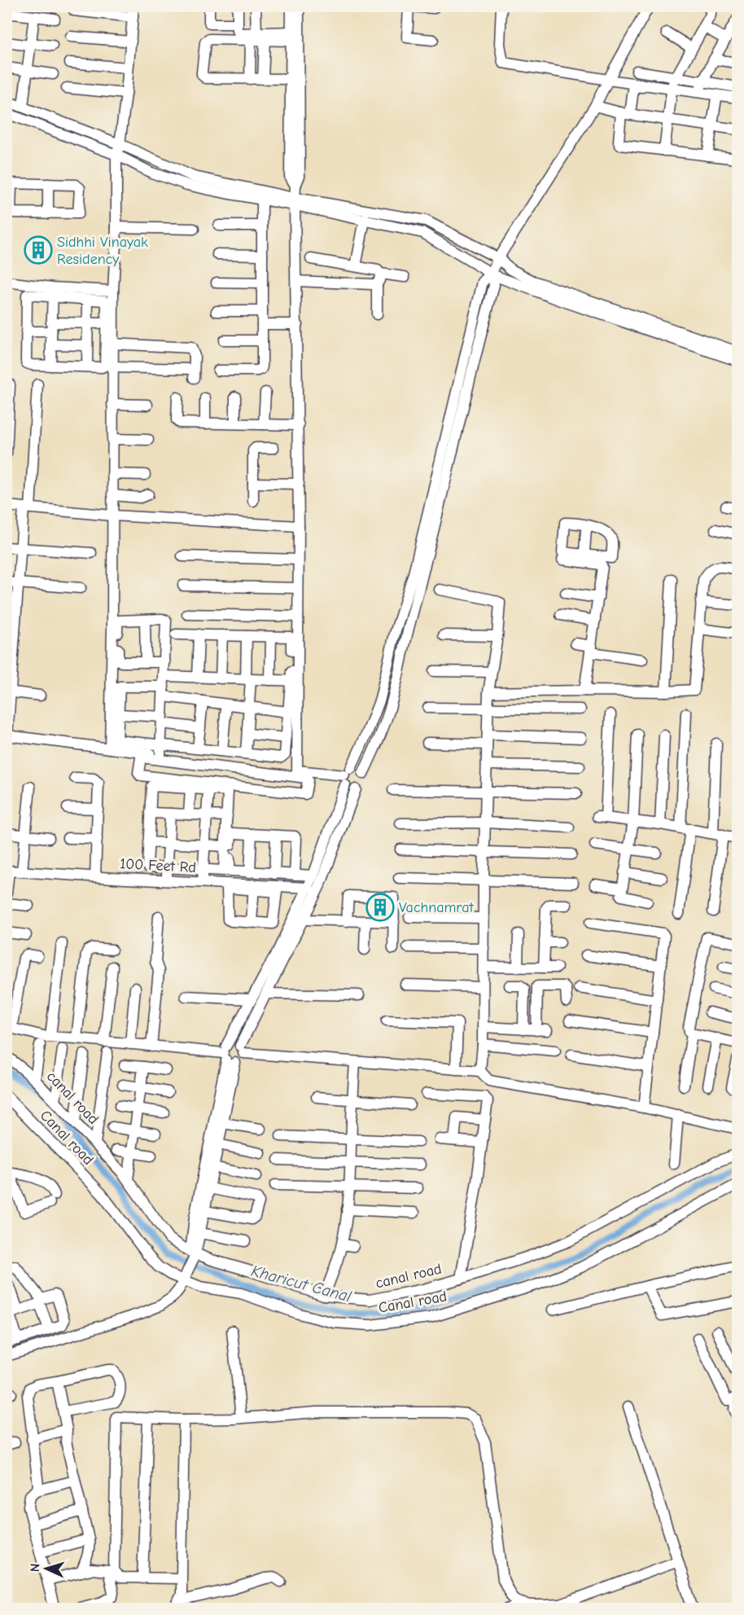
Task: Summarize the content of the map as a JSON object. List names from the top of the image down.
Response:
{
  "streets": {
    "street": ["100 Feet Rd", "canal road", "Canal road"]
  },
  "water": ["Kharicut Canal"],
  "places": {
    "building": ["Sidhhi Vinayak Residency", "Vachnamrat"]
  },
  "north": "left"
}
